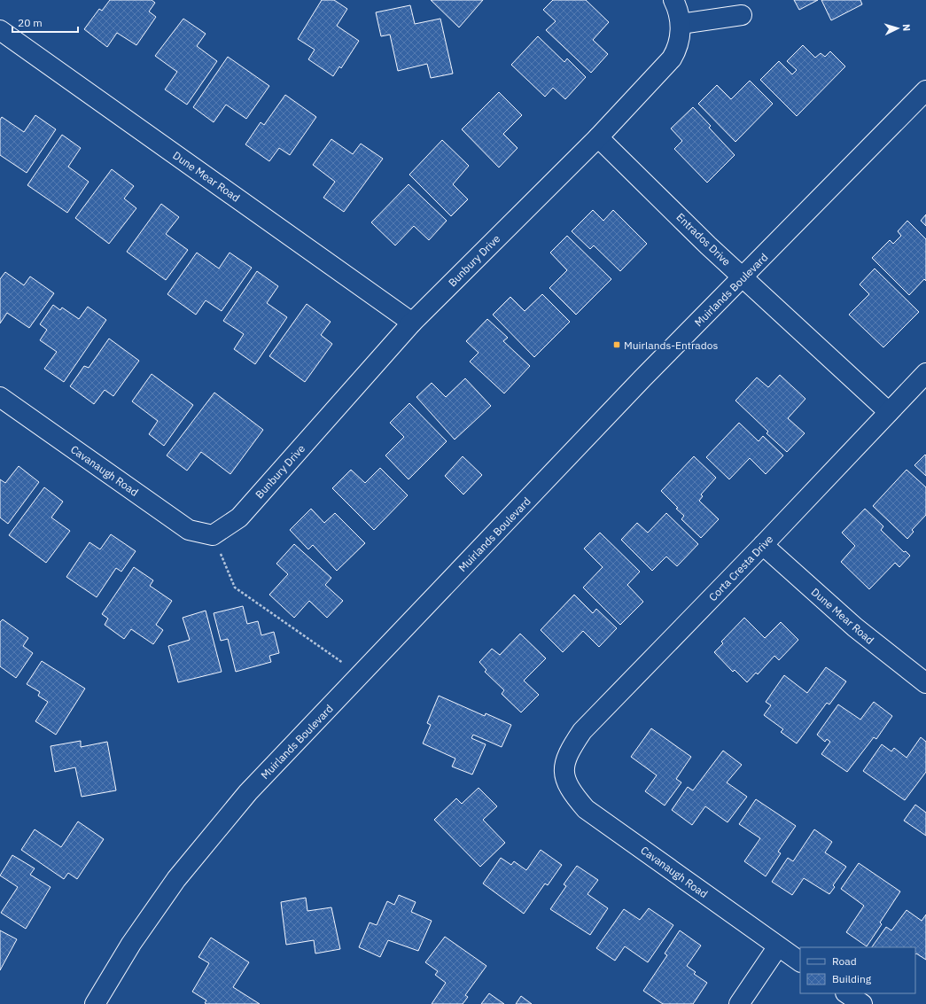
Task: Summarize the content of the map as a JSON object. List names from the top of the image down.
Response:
{
  "streets": {
    "street": [
      "Dune Mear Road",
      "Entrados Drive",
      "Bunbury Drive",
      "Muirlands Boulevard",
      "Cavanaugh Road",
      "Corta Cresta Drive"
    ]
  },
  "crossings": [
    ["Dune Mear Road", "Bunbury Drive"],
    ["Dune Mear Road", "Corta Cresta Drive"],
    ["Entrados Drive", "Bunbury Drive"],
    ["Entrados Drive", "Muirlands Boulevard"],
    ["Entrados Drive", "Corta Cresta Drive"],
    ["Bunbury Drive", "Cavanaugh Road"],
    ["Cavanaugh Road", "Corta Cresta Drive"]
  ],
  "places": {
    "transit": ["Muirlands-Entrados"]
  },
  "legend": ["Road", "Building"],
  "scale_bar": "20 m",
  "north": "right"
}
